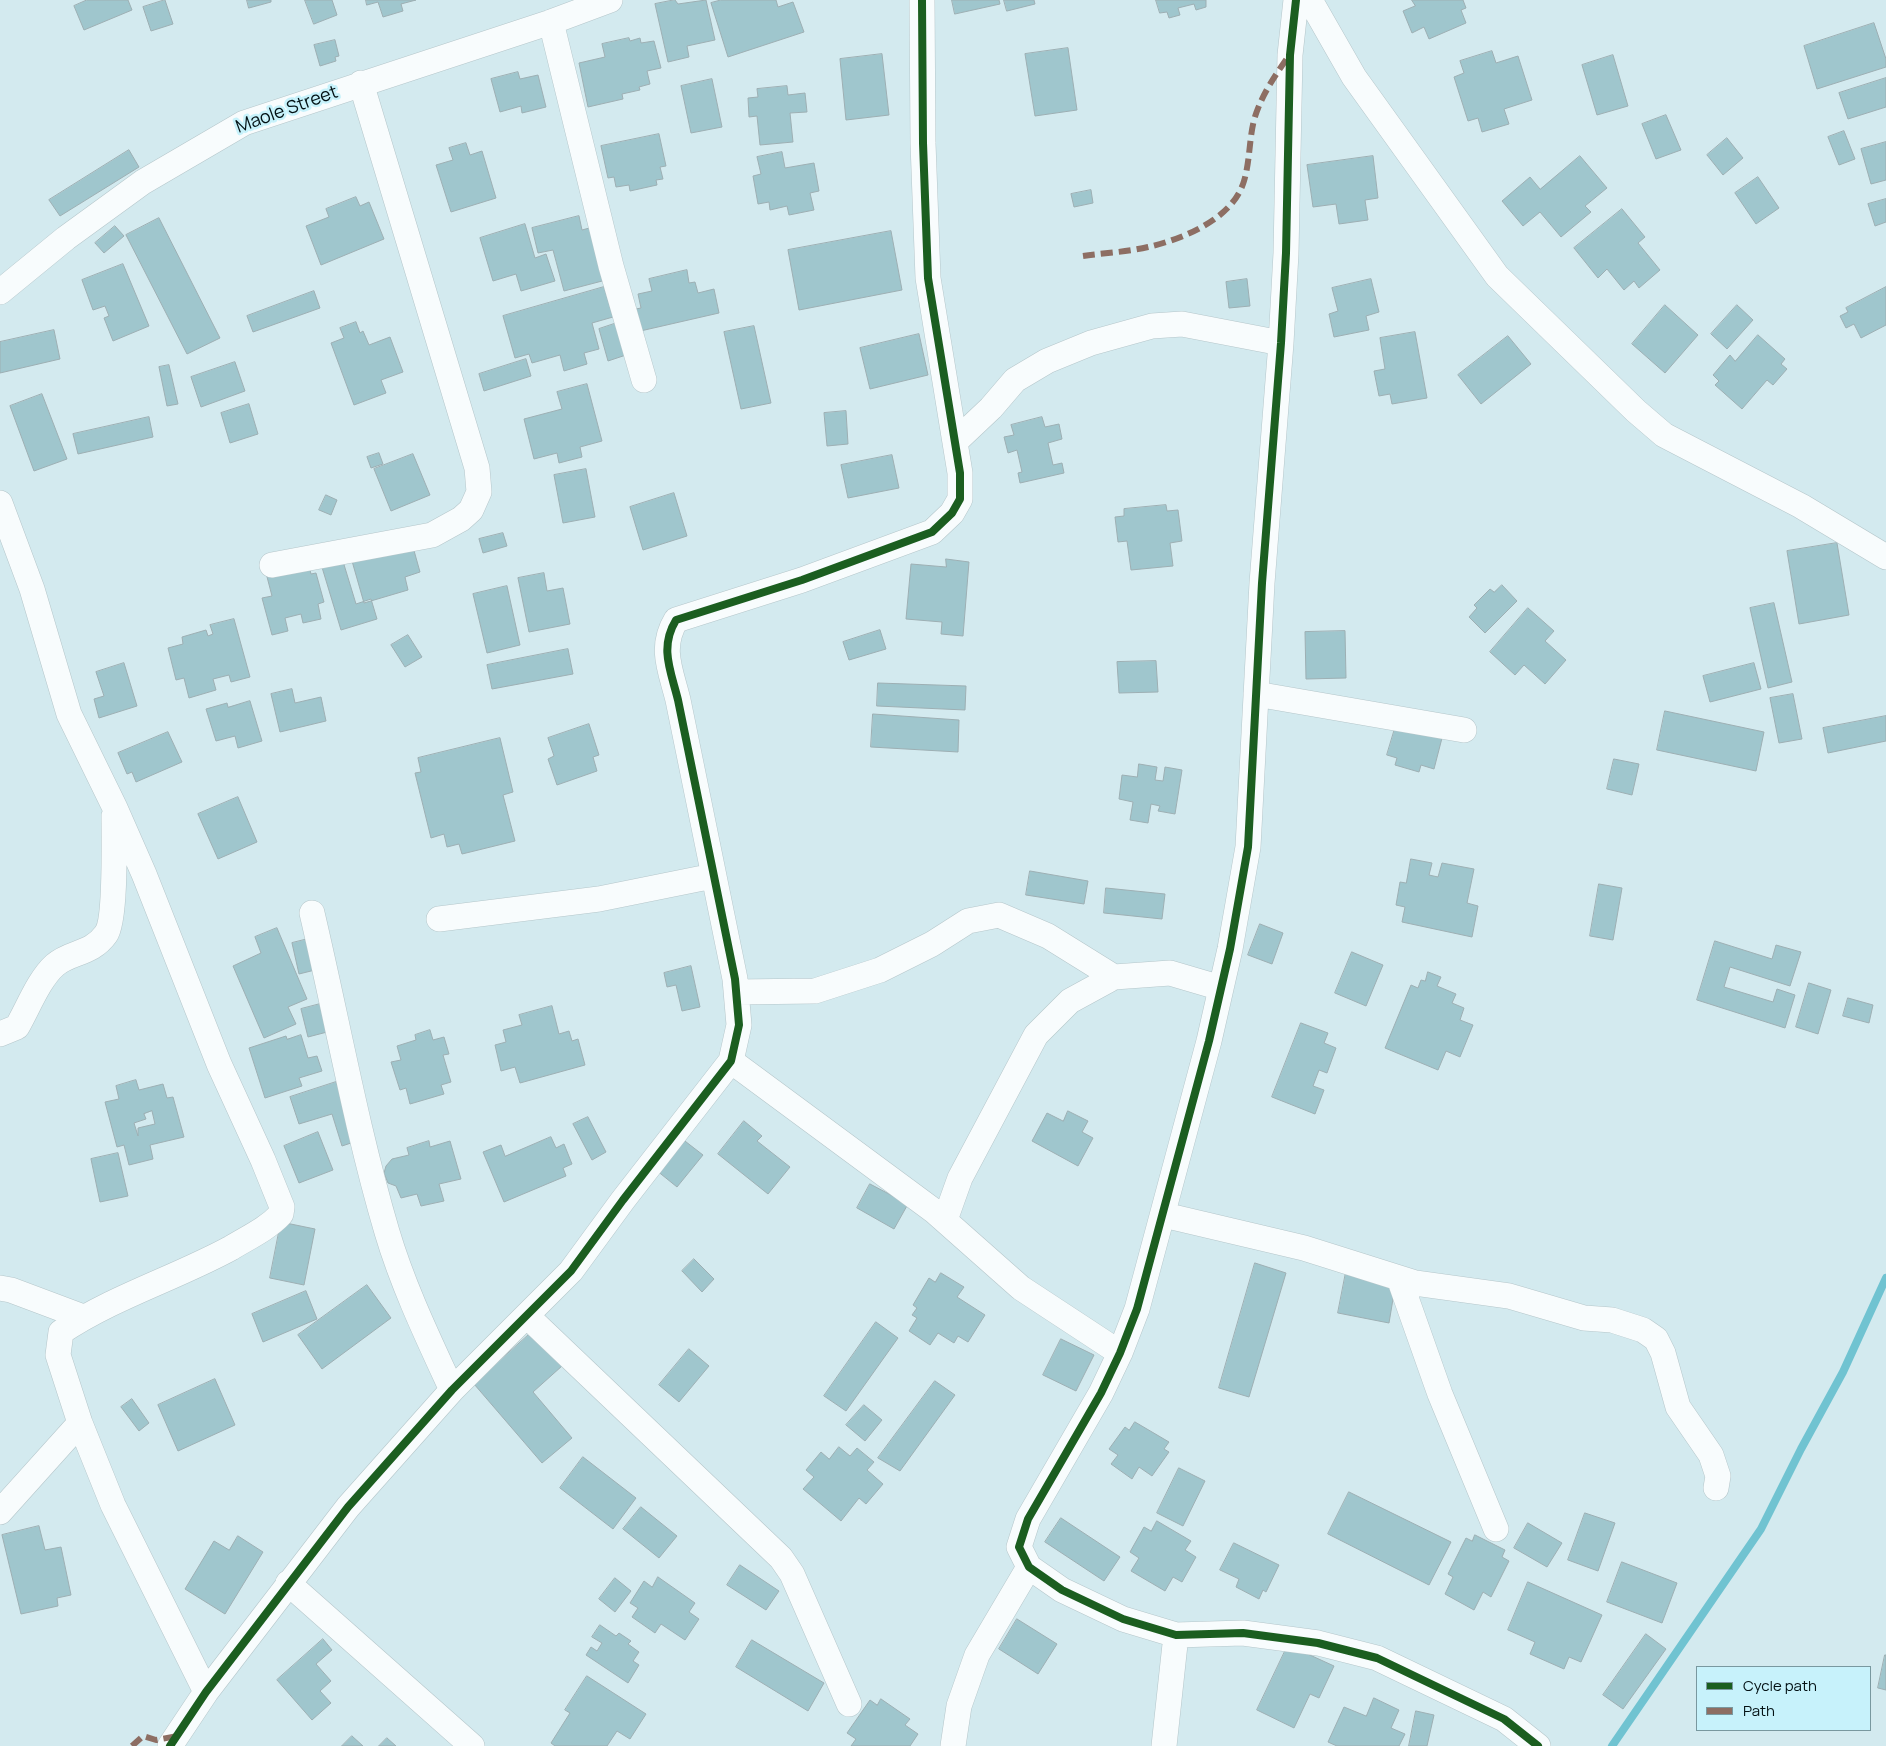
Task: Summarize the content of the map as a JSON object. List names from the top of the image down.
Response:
{
  "streets": {
    "street": ["Maole Street"]
  },
  "legend": ["Cycle path", "Path"]
}
